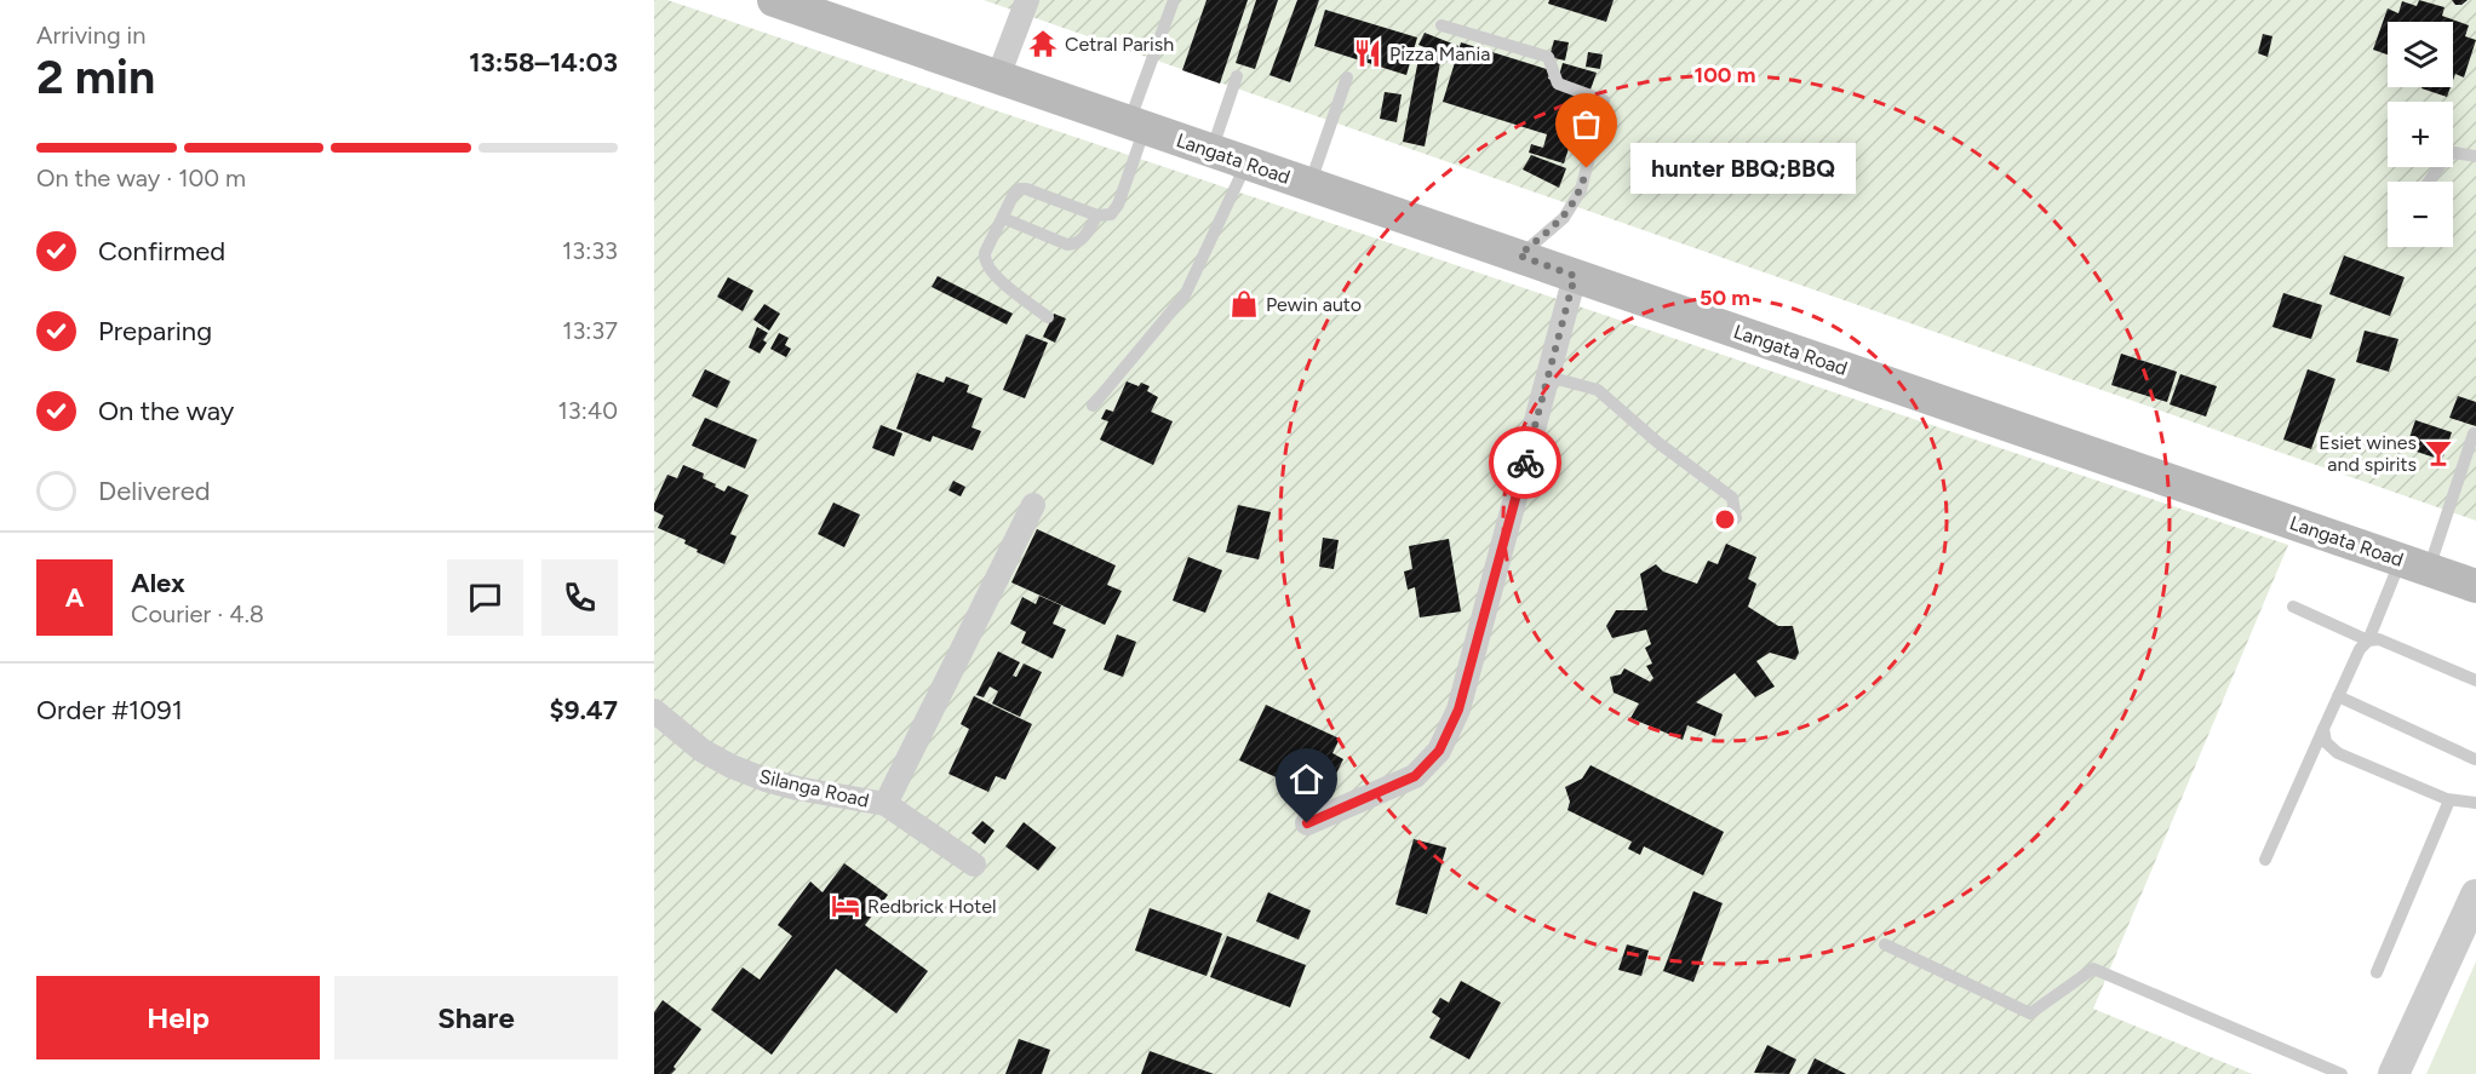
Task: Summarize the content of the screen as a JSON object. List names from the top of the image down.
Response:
{
  "streets": {
    "main road": ["Langata Road"],
    "street": ["Silanga Road"]
  },
  "places": {
    "temple": ["Cetral Parish"],
    "restaurant": ["Pizza Mania"],
    "other": ["hunter BBQ;BBQ"],
    "shop": ["Pewin auto"],
    "bar": ["Esiet wines and spirits"],
    "hotel": ["Redbrick Hotel"]
  },
  "page": {
    "heading": ["2 min", "Arriving in", "13:58–14:03"],
    "panel": [
      "Alex",
      "Courier · 4.8",
      "Order #1091",
      "$9.47"
    ],
    "map_buttons": ["+", "−"],
    "bar": "On the way · 100 m",
    "bubble": "hunter BBQ;BBQ",
    "list": [
      ["Confirmed", "13:33"],
      ["Preparing", "13:37"],
      ["On the way", "13:40"],
      "Delivered"
    ],
    "round": "A",
    "buttons": ["Help", "Share"]
  },
  "rings": ["100 m", "50 m"]
}
